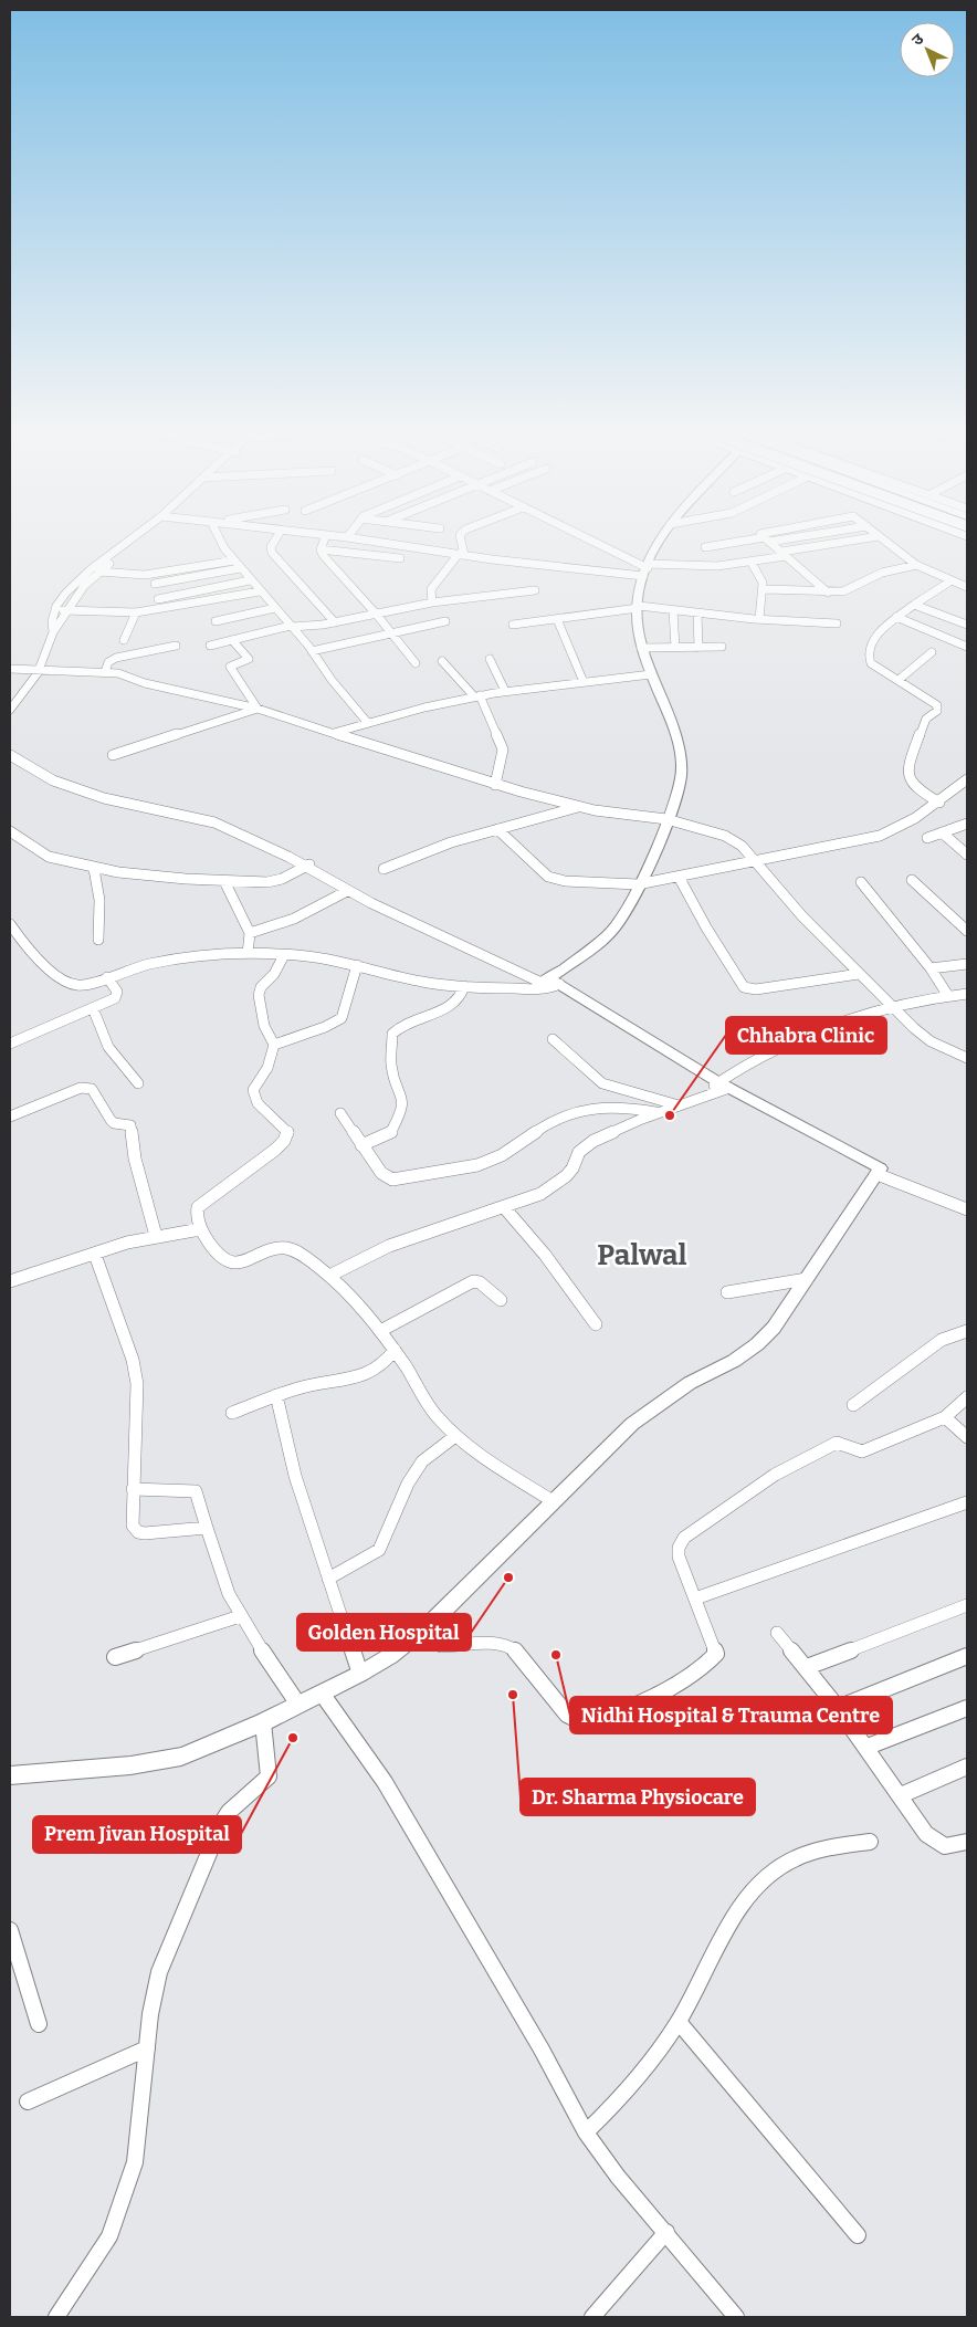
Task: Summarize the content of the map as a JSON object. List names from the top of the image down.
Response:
{
  "districts": ["Palwal"],
  "places": [
    "Chhabra Clinic",
    "Golden Hospital",
    "Nidhi Hospital & Trauma Centre",
    "Dr. Sharma Physiocare",
    "Prem Jivan Hospital"
  ],
  "north": "top left"
}
